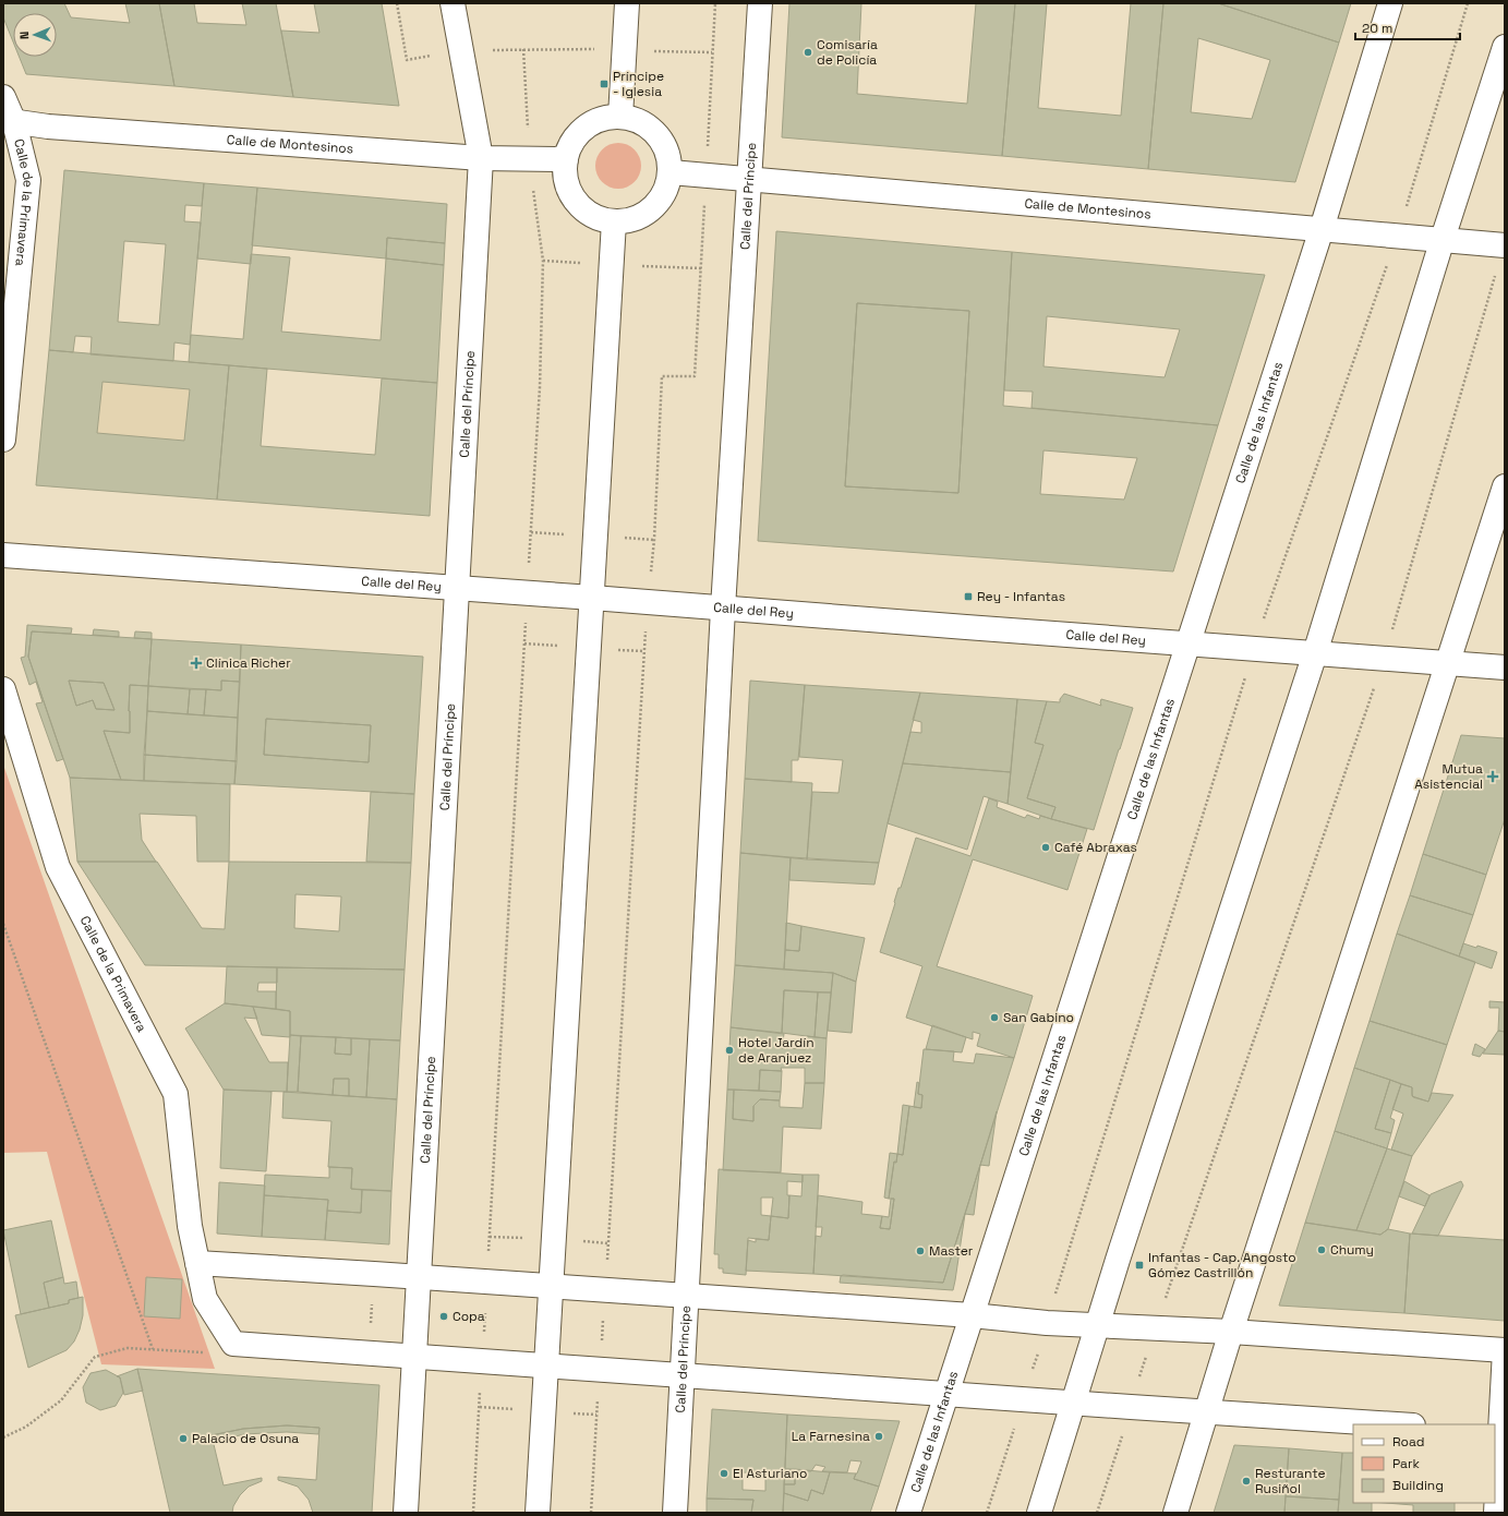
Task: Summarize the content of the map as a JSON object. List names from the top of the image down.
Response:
{
  "streets": {
    "street": [
      "Calle de Montesinos",
      "Calle del Príncipe",
      "Calle de la Primavera",
      "Calle de las Infantas",
      "Calle del Rey"
    ]
  },
  "crossings": [
    ["Calle de Montesinos", "Calle del Príncipe"],
    ["Calle de Montesinos", "Calle de la Primavera"],
    ["Calle de Montesinos", "Calle de las Infantas"],
    ["Calle del Príncipe", "Calle del Rey"],
    ["Calle de las Infantas", "Calle del Rey"]
  ],
  "places": {
    "other": [
      "Comisaría de Policía",
      "Café Abraxas",
      "San Gabino",
      "Hotel Jardín de Aranjuez",
      "Chumy",
      "Master",
      "Copa",
      "La Farnesina",
      "Palacio de Osuna",
      "El Asturiano",
      "Resturante Rusiñol"
    ],
    "transit": ["Príncipe - Iglesia", "Rey - Infantas", "Infantas - Cap. Angosto Gómez Castrillón"],
    "health": ["Clínica Richer", "Mutua Asistencial"]
  },
  "legend": ["Road", "Park", "Building"],
  "scale_bar": "20 m",
  "north": "left"
}
